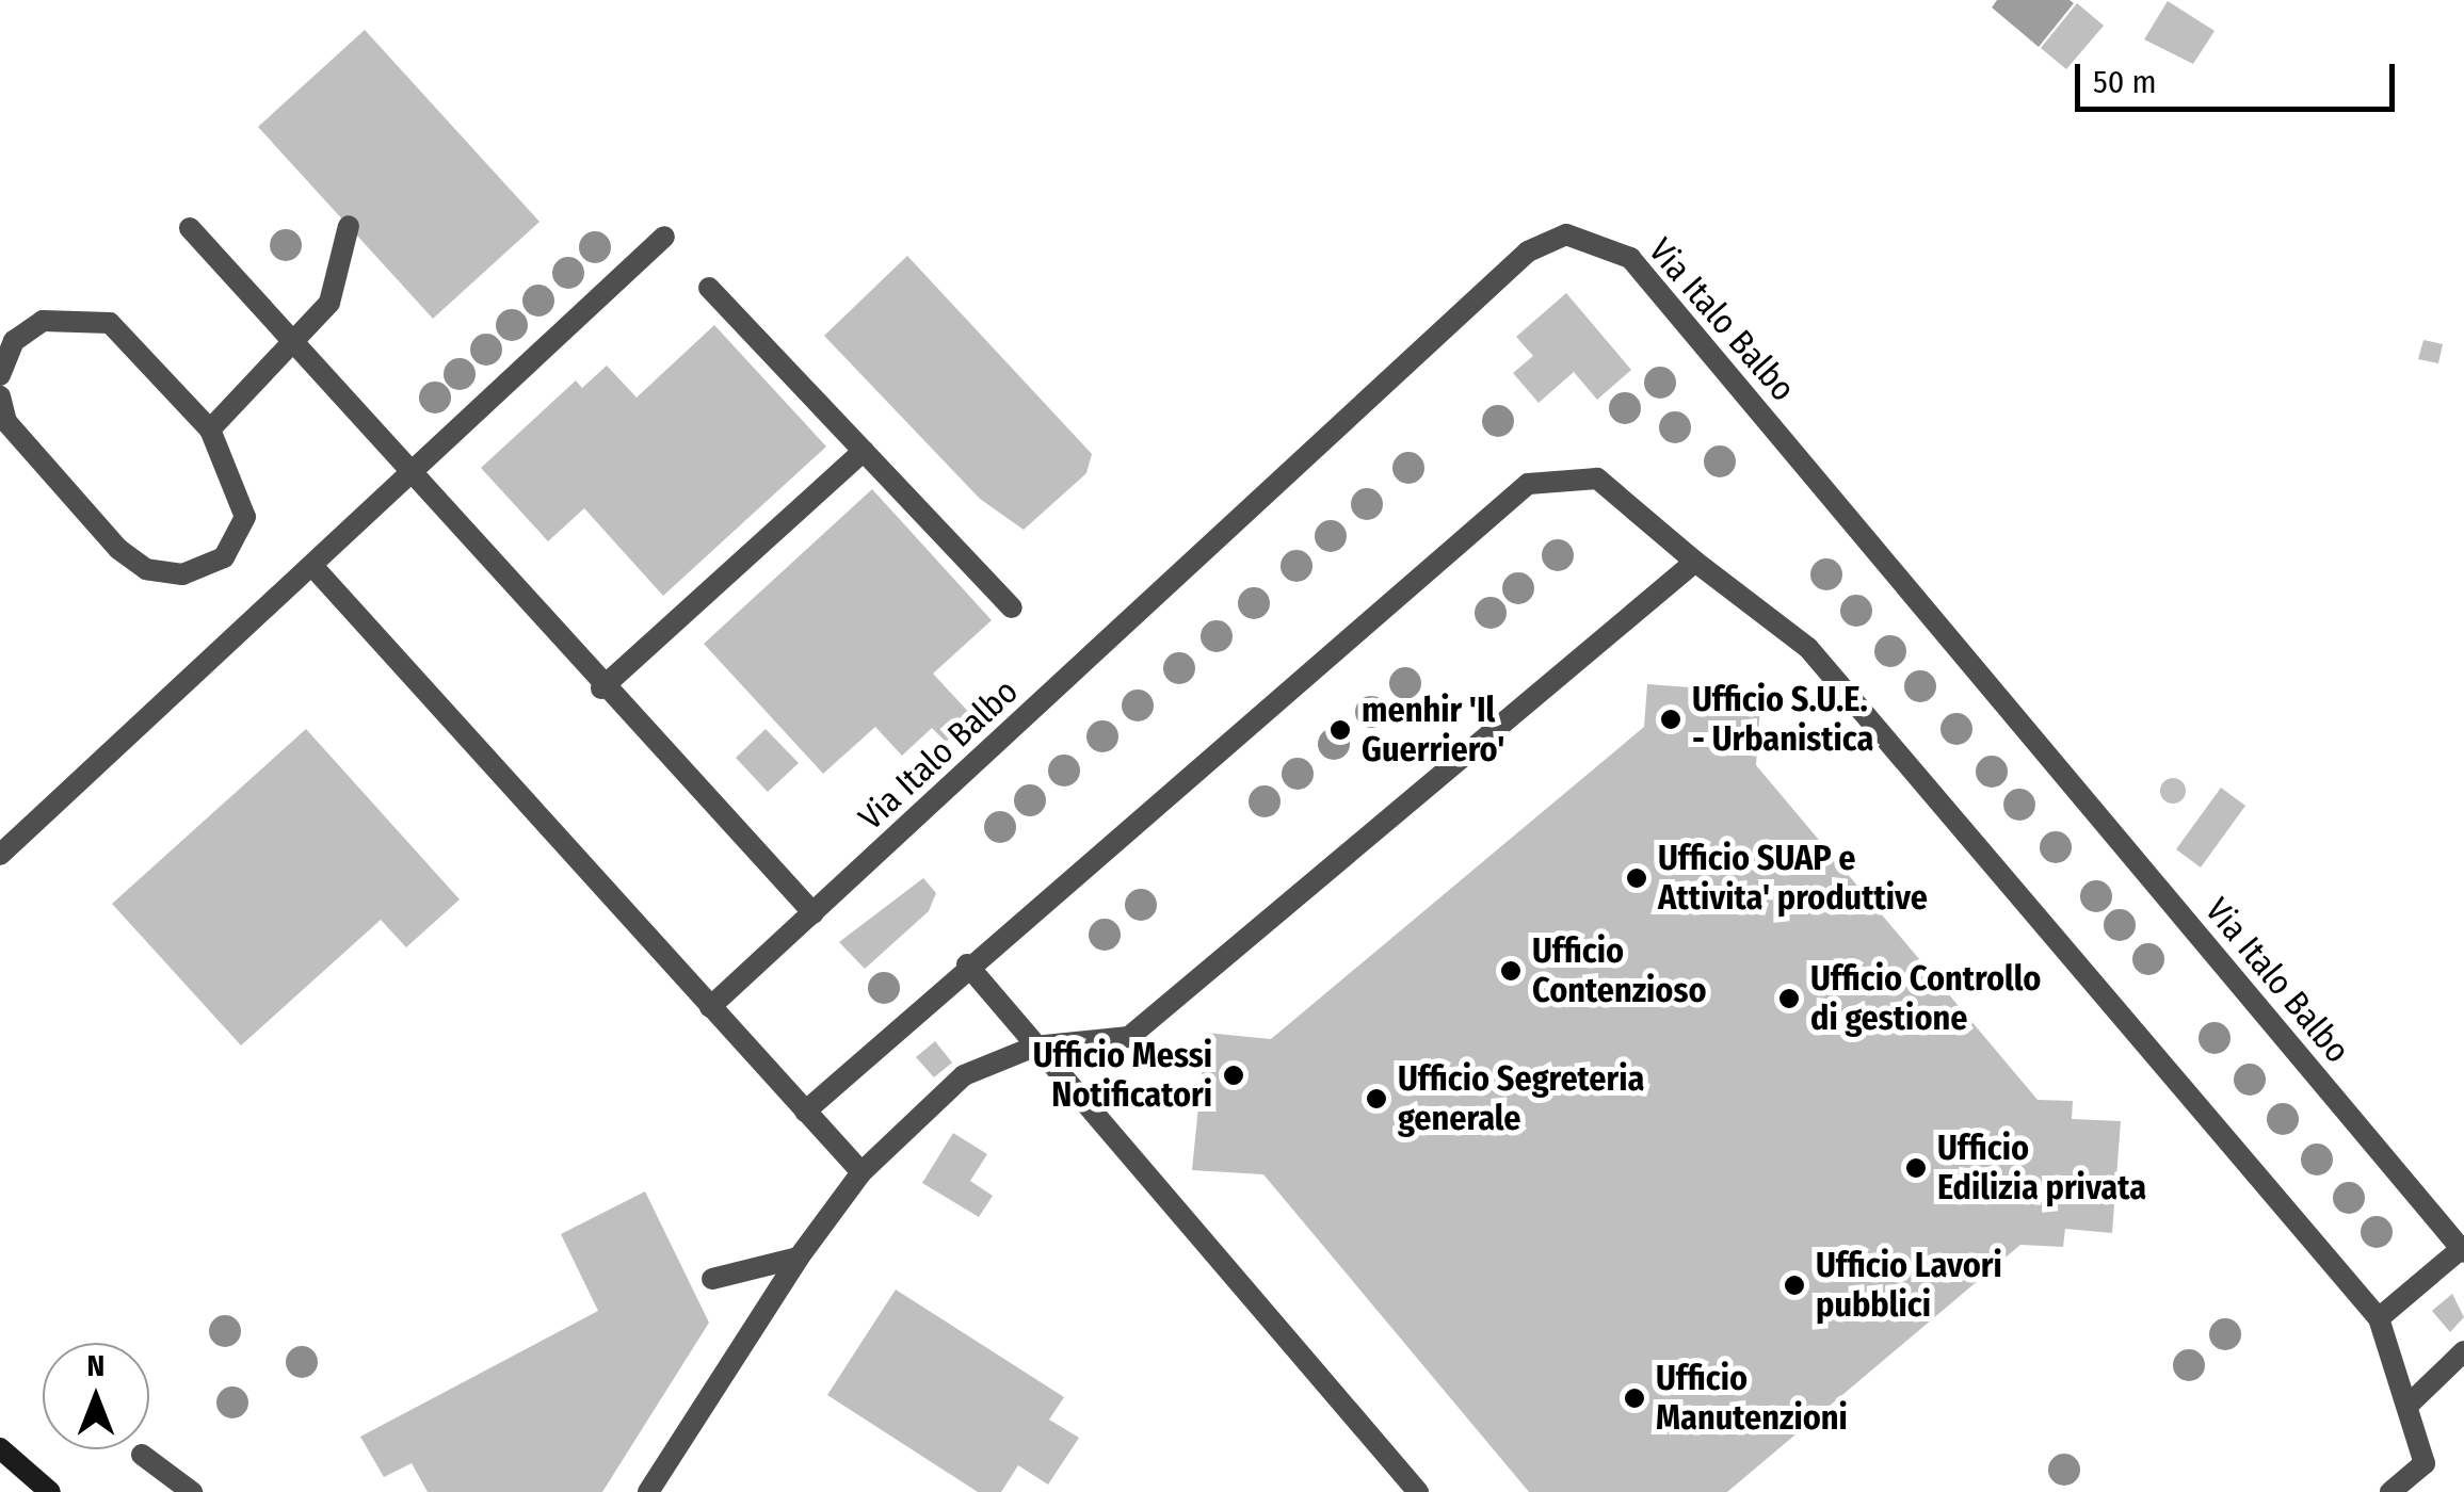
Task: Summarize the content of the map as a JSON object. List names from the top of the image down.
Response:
{
  "streets": {
    "street": ["Via Italo Balbo"]
  },
  "places": [
    "Ufficio S.U.E. - Urbanistica",
    "menhir 'Il Guerriero'",
    "Ufficio SUAP e Attivita' produttive",
    "Ufficio Contenzioso",
    "Ufficio Controllo di gestione",
    "Ufficio Messi Notificatori",
    "Ufficio Segreteria generale",
    "Ufficio Edilizia privata",
    "Ufficio Lavori pubblici",
    "Ufficio Manutenzioni"
  ],
  "scale_bar": "50 m",
  "north": "top"
}
